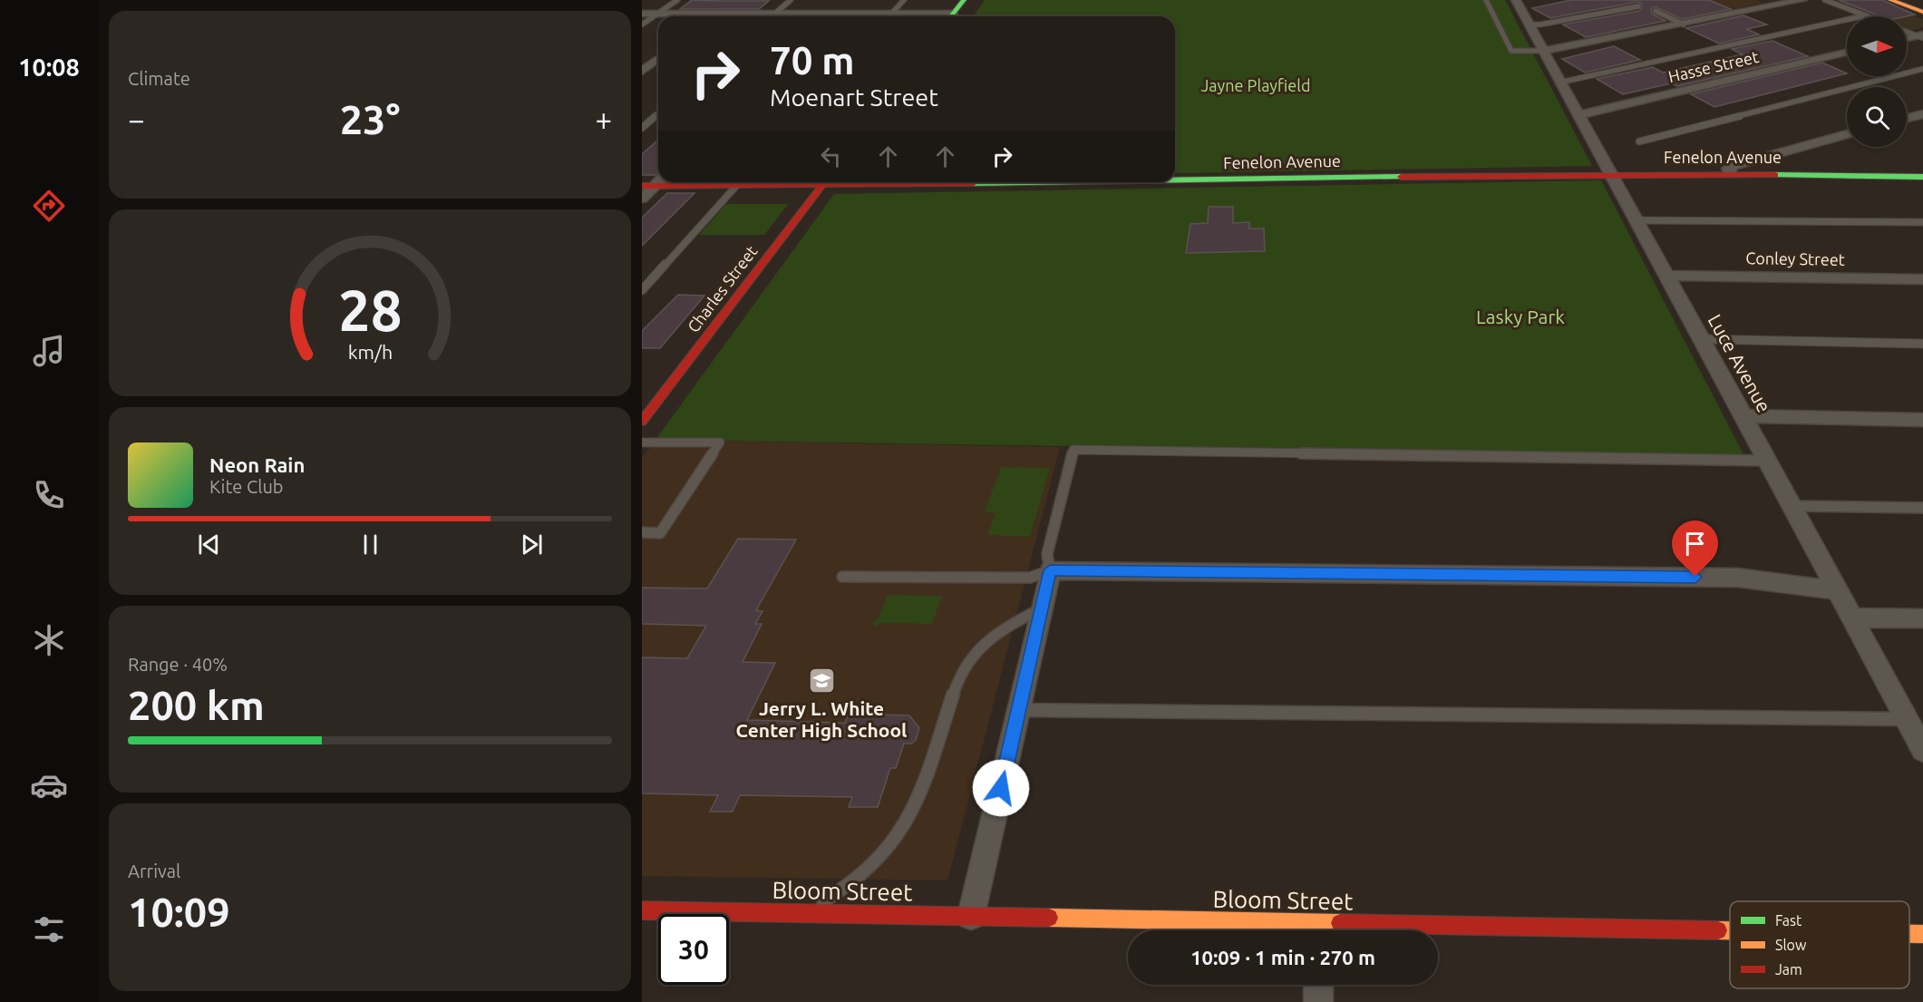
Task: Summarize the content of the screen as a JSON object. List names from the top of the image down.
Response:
{
  "streets": {
    "street": [
      "Hasse Street",
      "Fenelon Avenue",
      "Conley Street",
      "Charles Street",
      "Luce Avenue",
      "Bloom Street"
    ]
  },
  "crossings": [
    ["Hasse Street", "Luce Avenue"],
    ["Fenelon Avenue", "Luce Avenue"],
    ["Conley Street", "Luce Avenue"]
  ],
  "parks": ["Jayne Playfield", "Lasky Park"],
  "places": {
    "school or university": ["Jerry L. White Center High School"]
  },
  "legend": ["Fast", "Slow", "Jam"],
  "north": "right",
  "page": {
    "tabs": "10:08",
    "tile": [
      "Climate",
      ["Range · 40%", "200 km"],
      ["Arrival", "10:09"]
    ],
    "turn": ["70 m", "Moenart Street"],
    "heat": ["−", "23°", "+"],
    "song": ["Neon Rain", "Kite Club"],
    "limit": "30",
    "trip": "10:09 · 1 min · 270 m",
    "gauge": ["28", "km/h"]
  }
}
